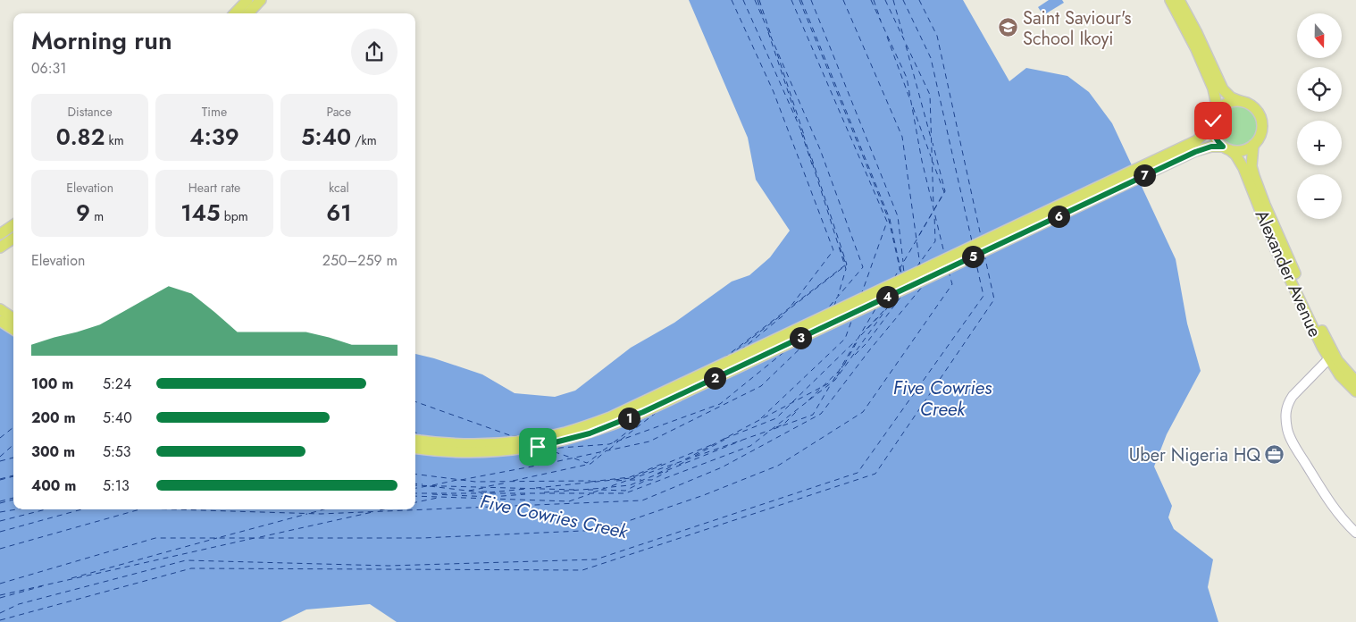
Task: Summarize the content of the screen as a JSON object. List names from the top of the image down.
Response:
{
  "streets": {
    "main road": ["Alexander Avenue"]
  },
  "water": ["Five Cowries Creek"],
  "places": {
    "school or university": ["Saint Saviour's School Ikoyi"],
    "office": ["Uber Nigeria HQ"]
  },
  "north": "bottom",
  "page": {
    "map_buttons": ["+", "−"],
    "heading": ["Morning run", "06:31"],
    "stats": [
      ["Distance", "0.82 km"],
      ["Time", "4:39"],
      ["Pace", "5:40 /km"],
      ["Elevation", "9 m"],
      ["Heart rate", "145 bpm"],
      ["kcal", "61"]
    ],
    "pins": [
      "7",
      "6",
      "5",
      "4",
      "3",
      "2",
      "1"
    ],
    "chart": ["Elevation", "250–259 m"],
    "list": [
      {
        "name": "100 m",
        "note": "5:24"
      },
      {
        "name": "200 m",
        "note": "5:40"
      },
      {
        "name": "300 m",
        "note": "5:53"
      },
      {
        "name": "400 m",
        "note": "5:13"
      }
    ]
  }
}
